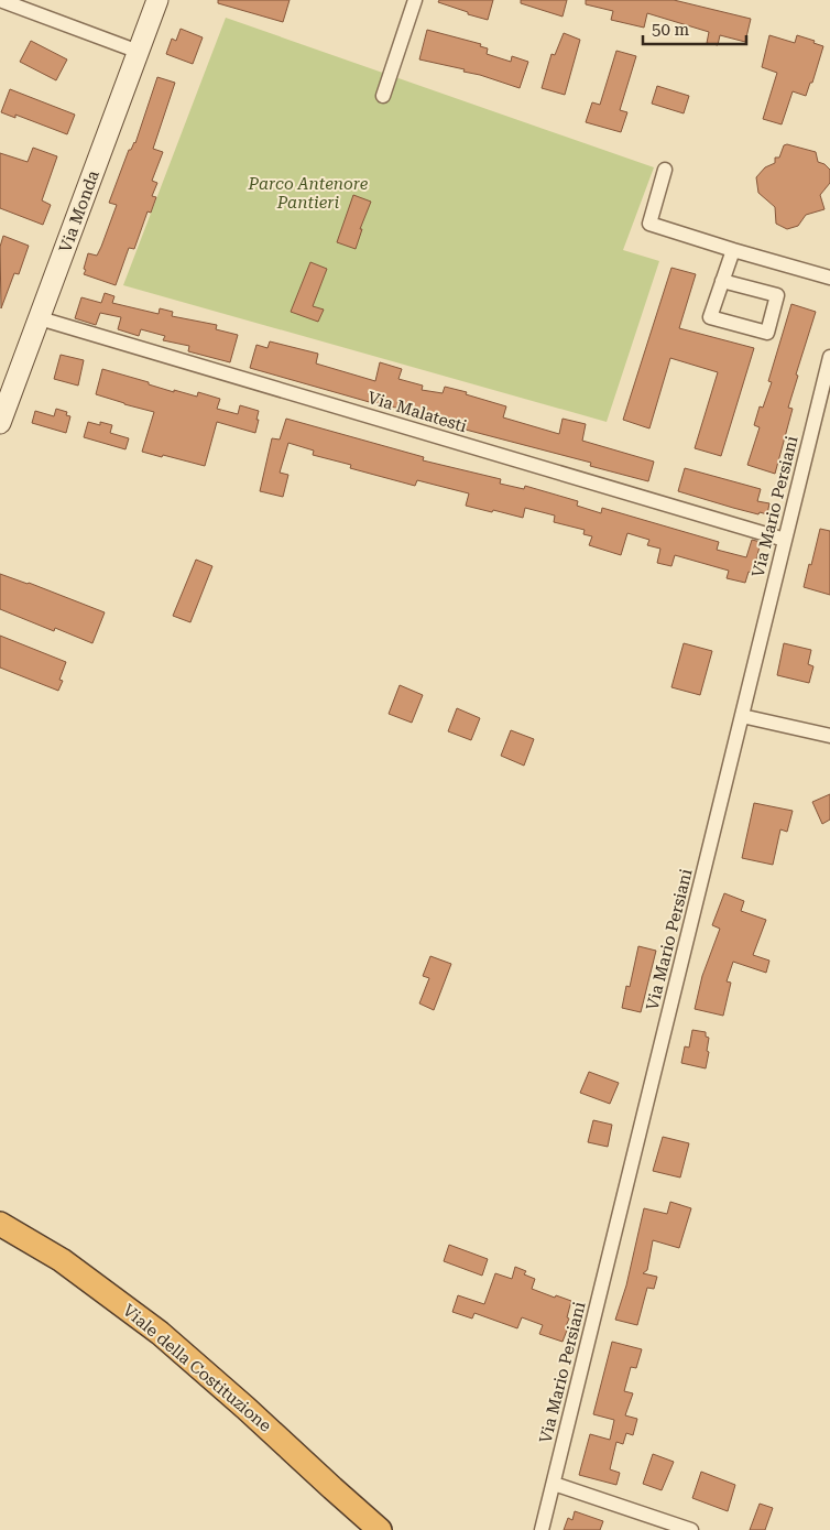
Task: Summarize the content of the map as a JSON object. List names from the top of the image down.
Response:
{
  "streets": {
    "highway": ["Viale della Costituzione"],
    "main road": ["Via Monda"],
    "street": ["Via Malatesti", "Via Mario Persiani"]
  },
  "crossings": [
    ["Via Monda", "Via Malatesti"],
    ["Via Malatesti", "Via Mario Persiani"]
  ],
  "parks": ["Parco Antenore Pantieri"],
  "scale_bar": "50 m"
}
